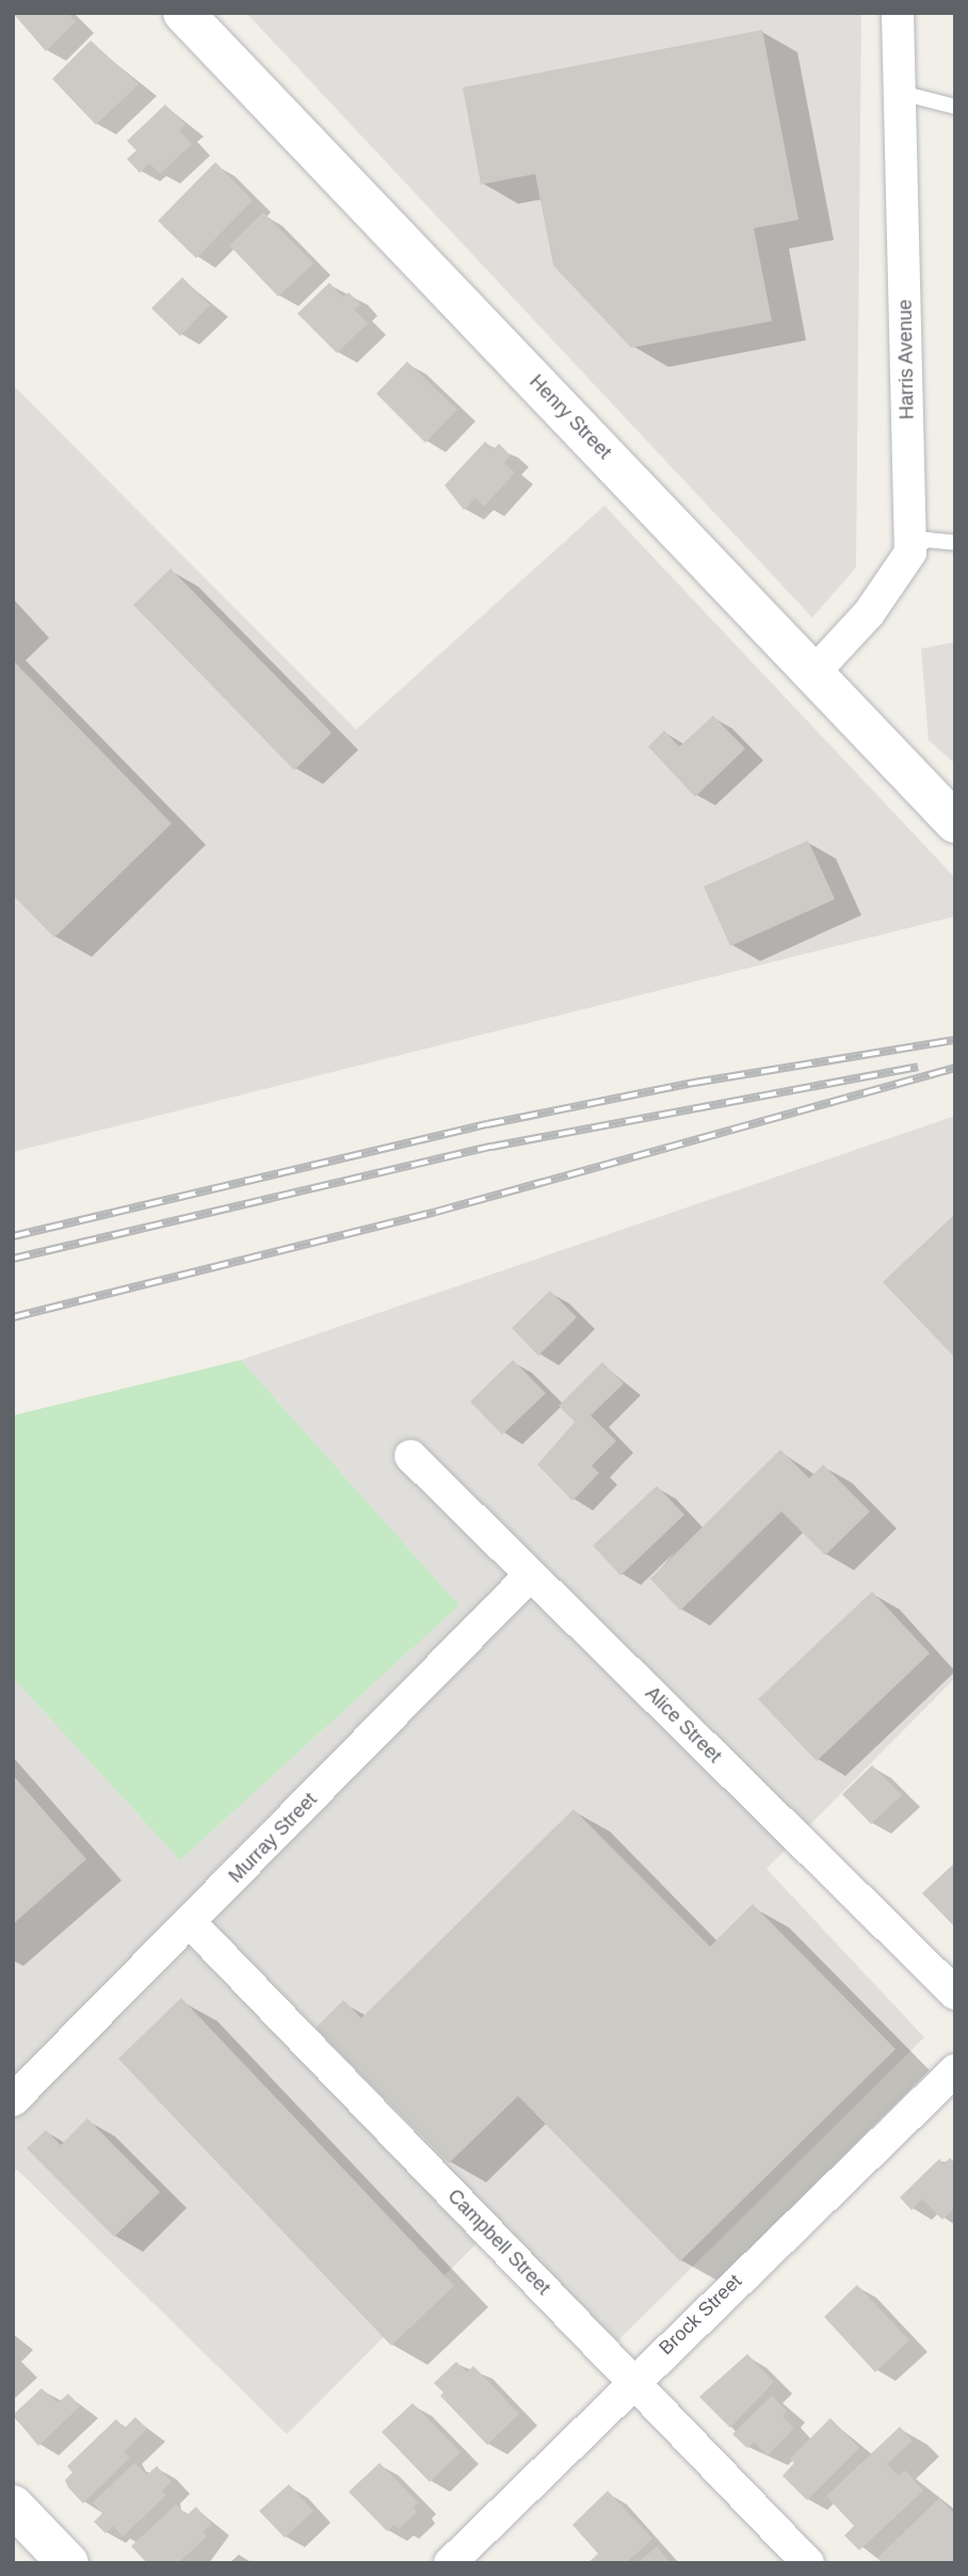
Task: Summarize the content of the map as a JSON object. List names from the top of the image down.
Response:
{
  "streets": {
    "main road": ["Henry Street"],
    "street": [
      "Harris Avenue",
      "Alice Street",
      "Murray Street",
      "Campbell Street",
      "Brock Street"
    ]
  },
  "crossings": [
    ["Alice Street", "Murray Street"],
    ["Murray Street", "Campbell Street"],
    ["Campbell Street", "Brock Street"]
  ]
}
